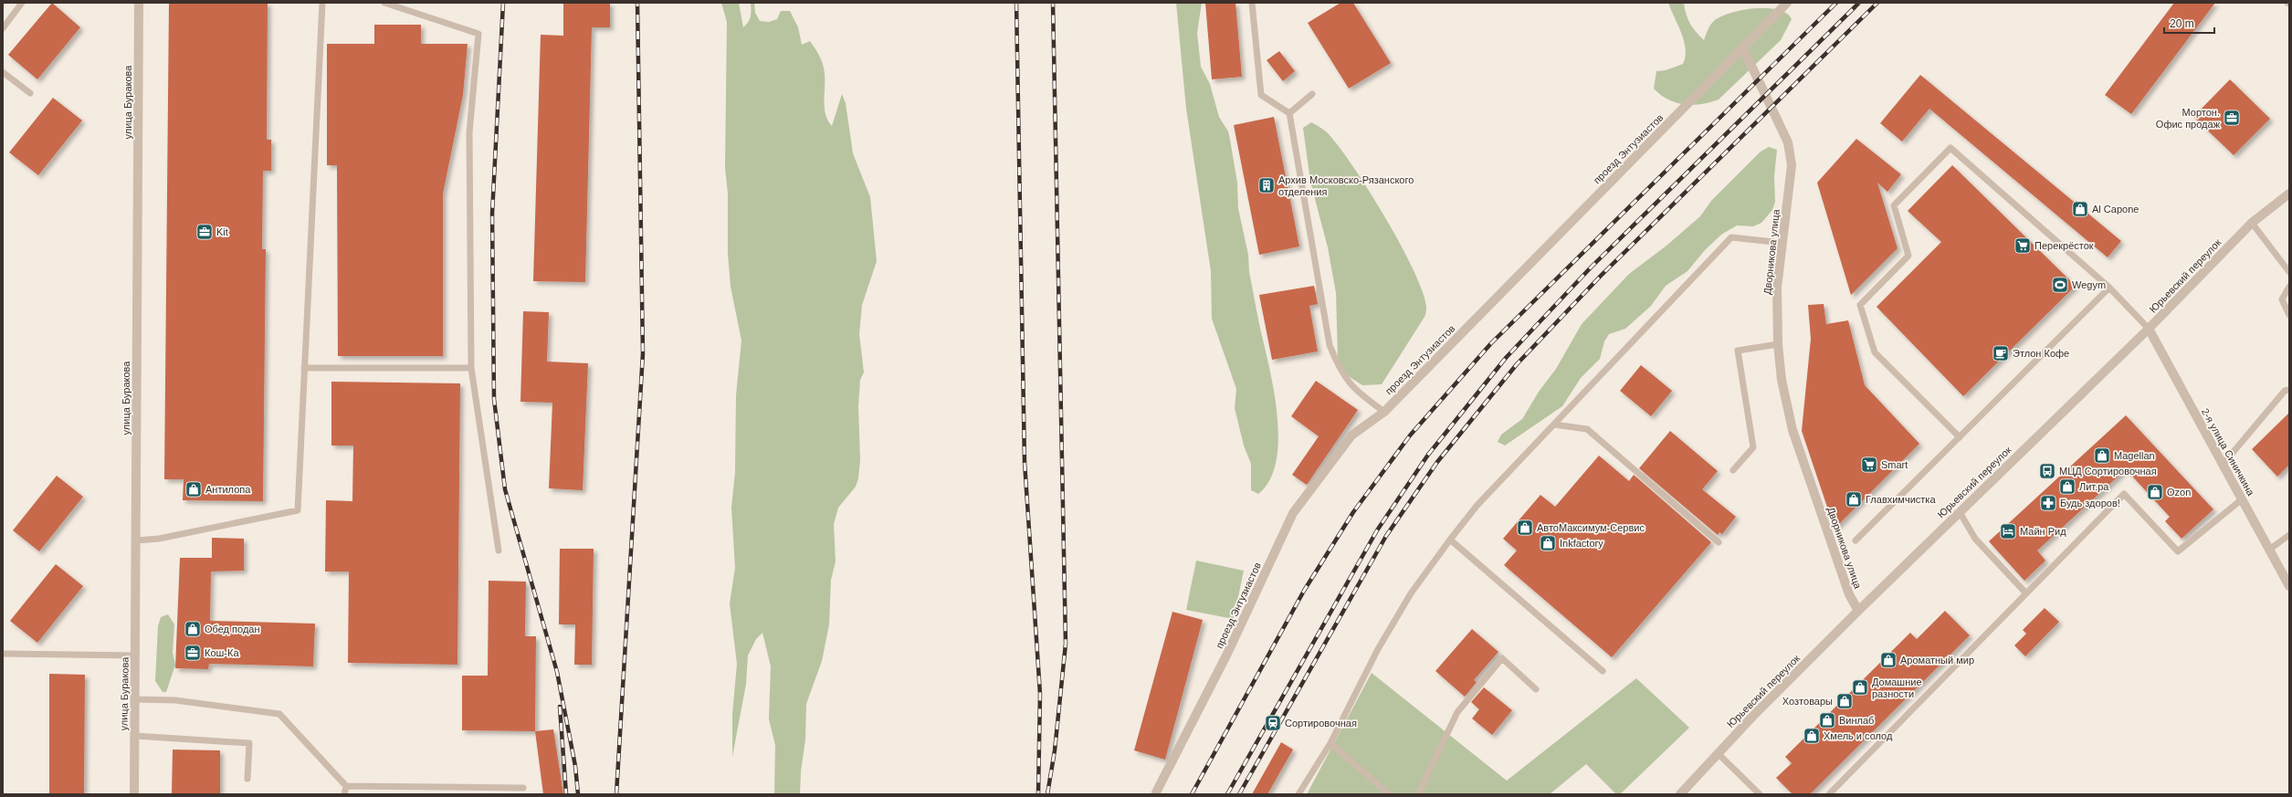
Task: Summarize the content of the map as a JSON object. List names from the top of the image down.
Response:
{
  "streets": {
    "street": [
      "улица Буракова",
      "проезд Энтузиастов",
      "Дворникова улица",
      "Юрьевский переулок",
      "2-я улица Синичкина"
    ]
  },
  "crossings": [
    ["проезд Энтузиастов", "Дворникова улица"],
    ["Дворникова улица", "Юрьевский переулок"],
    ["Юрьевский переулок", "2-я улица Синичкина"]
  ],
  "places": {
    "office": ["Мортон. Офис продаж", "Kit", "Кош-Ка"],
    "building": ["Архив Московско-Рязанского отделения"],
    "shop": [
      "Al Capone",
      "Magellan",
      "Лит.ра",
      "Антилопа",
      "Ozon",
      "Главхимчистка",
      "АвтоМаксимум-Сервиc",
      "Inkfactory",
      "Обед подан",
      "Ароматный мир",
      "Домашние разности",
      "Хозтовары",
      "Винлаб",
      "Хмель и солод"
    ],
    "supermarket": ["Перекрёсток", "Smart"],
    "sports": ["Wegym"],
    "cafe": ["Этлон Кофе"],
    "bus stop": ["МЦД Сортировочная"],
    "pharmacy": ["Будь здоров!"],
    "hotel": ["Майн Рид"],
    "station": ["Сортировочная"]
  },
  "scale_bar": "20 m"
}
